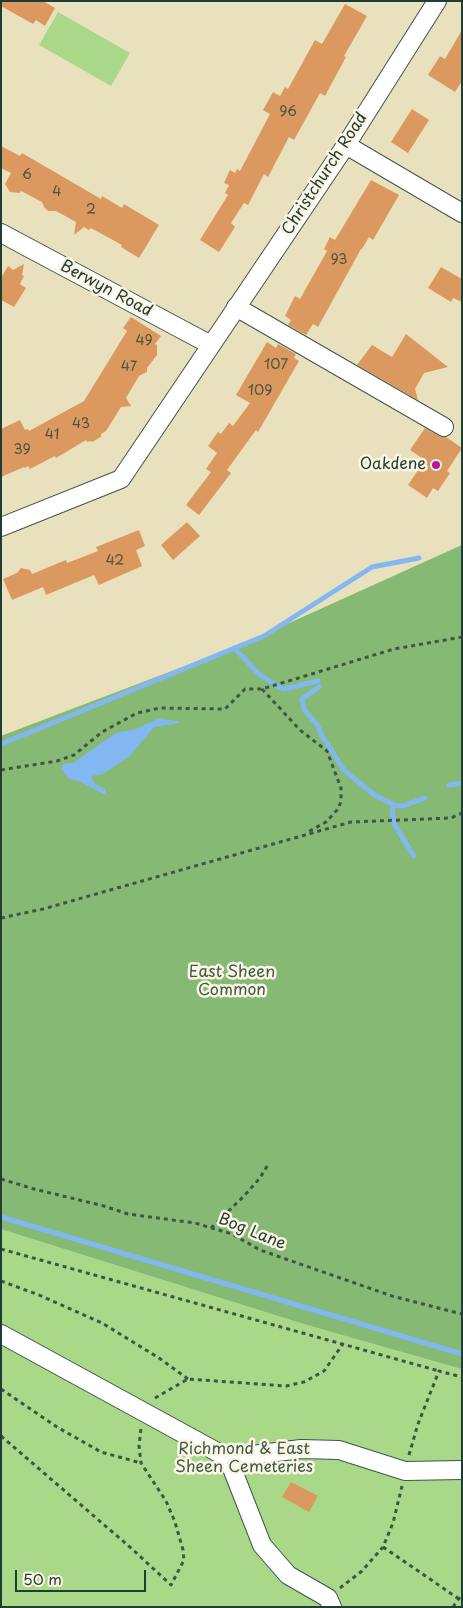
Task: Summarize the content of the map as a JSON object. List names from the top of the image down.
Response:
{
  "streets": {
    "street": ["Christchurch Road", "Berwyn Road"],
    "path": ["Bog Lane"]
  },
  "crossings": [
    ["Christchurch Road", "Berwyn Road"]
  ],
  "parks": ["East Sheen Common", "Richmond & East Sheen Cemeteries"],
  "places": ["Oakdene"],
  "house_numbers": [
    "96",
    "6",
    "4",
    "2",
    "93",
    "49",
    "107",
    "47",
    "109",
    "43",
    "41",
    "39",
    "42"
  ],
  "scale_bar": "50 m"
}
